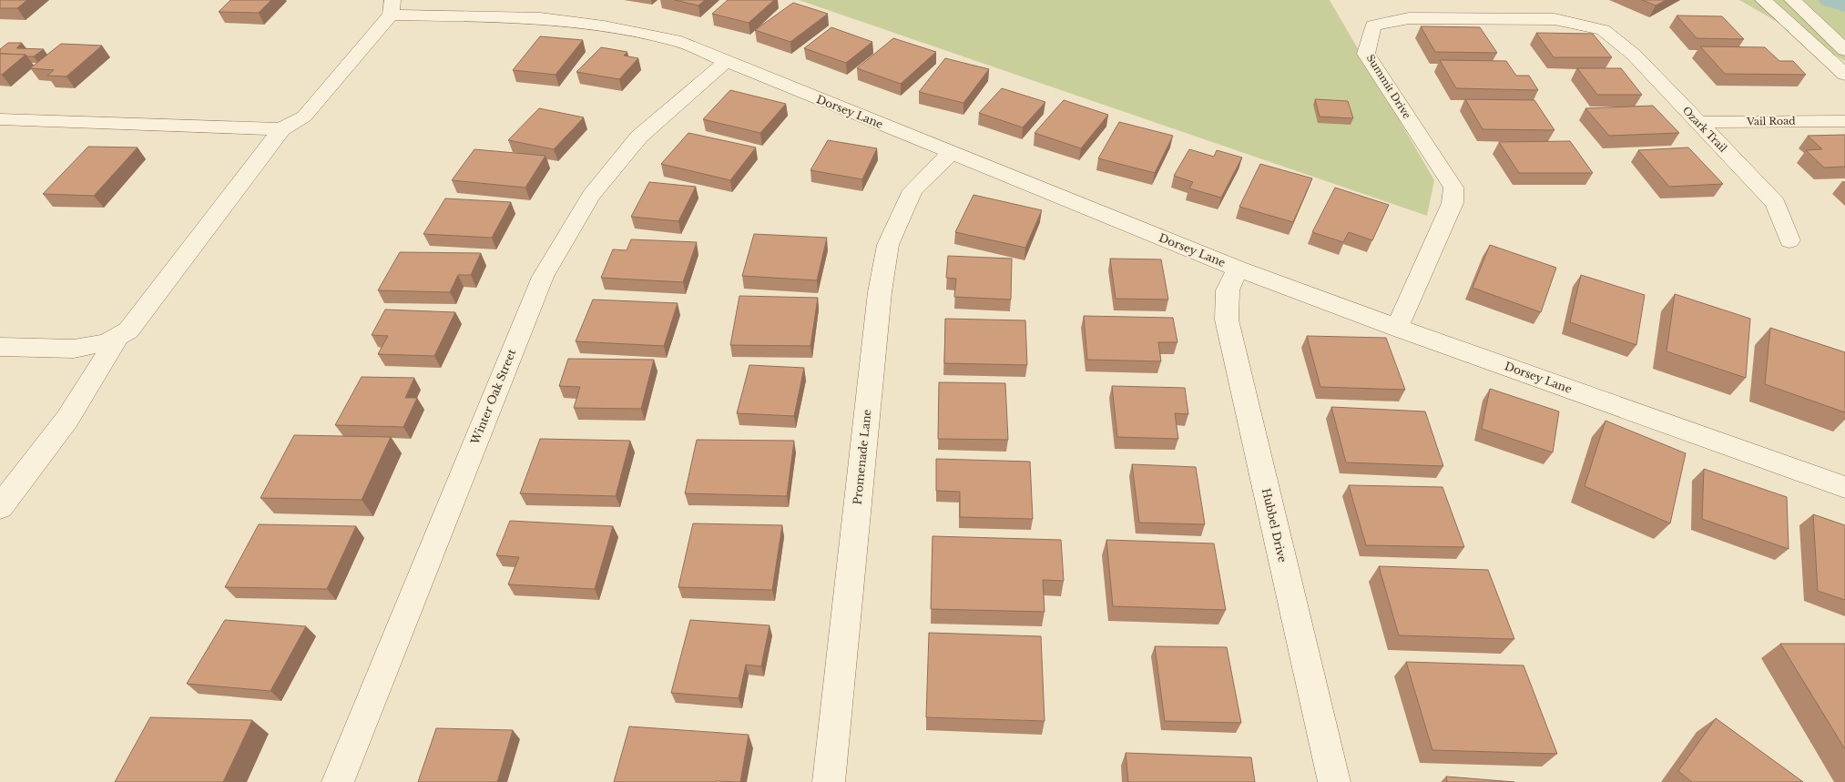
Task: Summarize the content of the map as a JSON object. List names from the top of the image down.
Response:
{
  "streets": {
    "street": [
      "Summit Drive",
      "Dorsey Lane",
      "Vail Road",
      "Ozark Trail",
      "Winter Oak Street",
      "Promenade Lane",
      "Hubbel Drive"
    ]
  },
  "crossings": [
    ["Summit Drive", "Dorsey Lane"],
    ["Summit Drive", "Ozark Trail"],
    ["Dorsey Lane", "Winter Oak Street"],
    ["Dorsey Lane", "Promenade Lane"],
    ["Dorsey Lane", "Hubbel Drive"],
    ["Vail Road", "Ozark Trail"]
  ]
}
